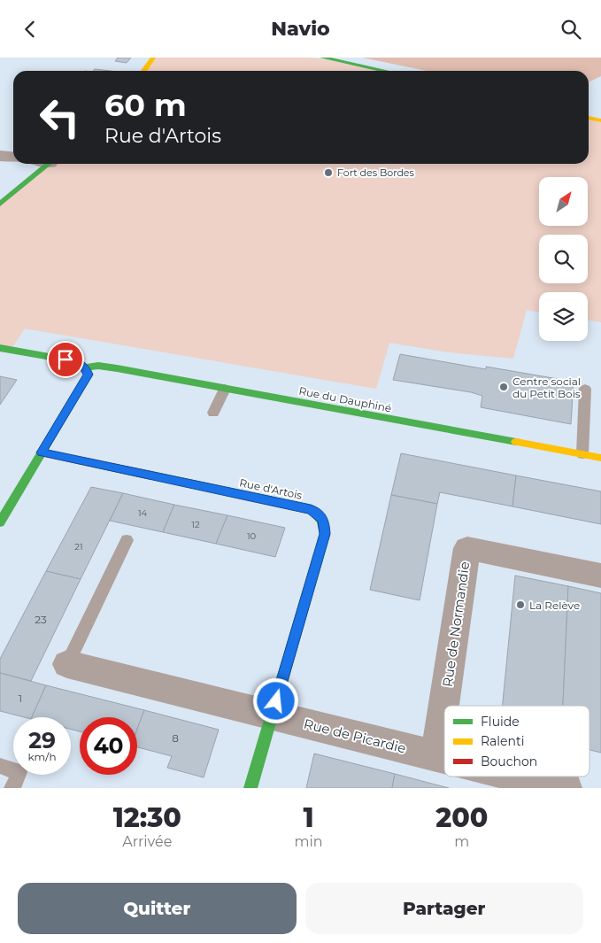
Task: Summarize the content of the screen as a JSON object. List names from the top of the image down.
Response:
{
  "streets": {
    "main road": ["Rue du Dauphiné", "Rue d'Artois"],
    "street": ["Rue de Normandie", "Rue de Picardie"]
  },
  "crossings": [
    ["Rue d'Artois", "Rue de Picardie"],
    ["Rue de Normandie", "Rue de Picardie"]
  ],
  "places": ["Fort des Bordes", "Centre social du Petit Bois", "La Relève"],
  "house_numbers": [
    "14",
    "12",
    "10",
    "21",
    "23",
    "1",
    "8"
  ],
  "legend": ["Fluide", "Ralenti", "Bouchon"],
  "north": "top right",
  "page": {
    "header": "Navio",
    "turn": ["60 m", "Rue d'Artois"],
    "speed": "29 km/h",
    "limit": "40",
    "eta": [
      "12:30",
      "Arrivée",
      "1",
      "min",
      "200",
      "m"
    ],
    "buttons": ["Quitter", "Partager"]
  }
}
